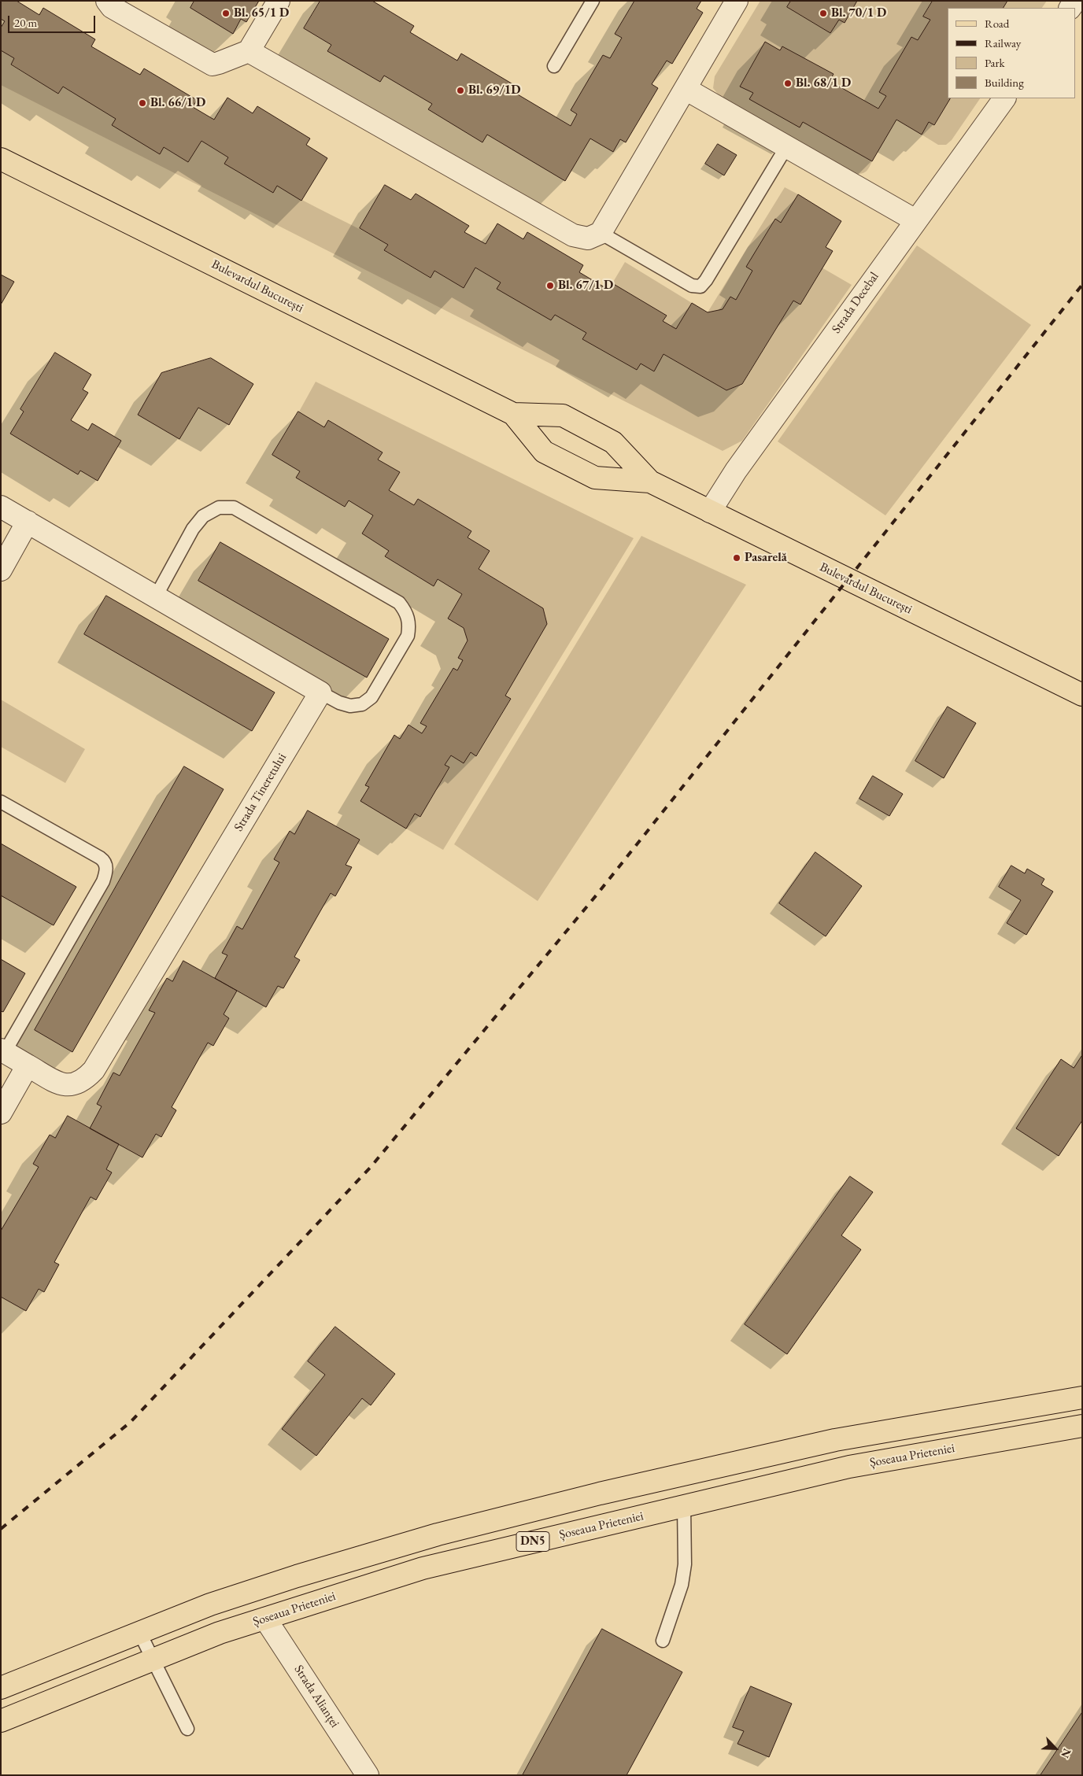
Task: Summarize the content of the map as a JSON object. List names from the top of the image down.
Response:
{
  "streets": {
    "main road": ["Bulevardul București", "Șoseaua Prieteniei", "DN5"],
    "street": ["Strada Decebal", "Strada Tineretului", "Strada Alianței"]
  },
  "crossings": [
    ["Bulevardul București", "Strada Decebal"],
    ["Șoseaua Prieteniei", "Strada Alianței"]
  ],
  "places": [
    "Bl. 65/1 D",
    "Bl. 70/1 D",
    "Bl. 68/1 D",
    "Bl. 69/1D",
    "Bl. 66/1 D",
    "Bl. 67/1 D",
    "Pasarelă"
  ],
  "legend": [
    "Road",
    "Railway",
    "Park",
    "Building"
  ],
  "scale_bar": "20 m",
  "north": "bottom right"
}
